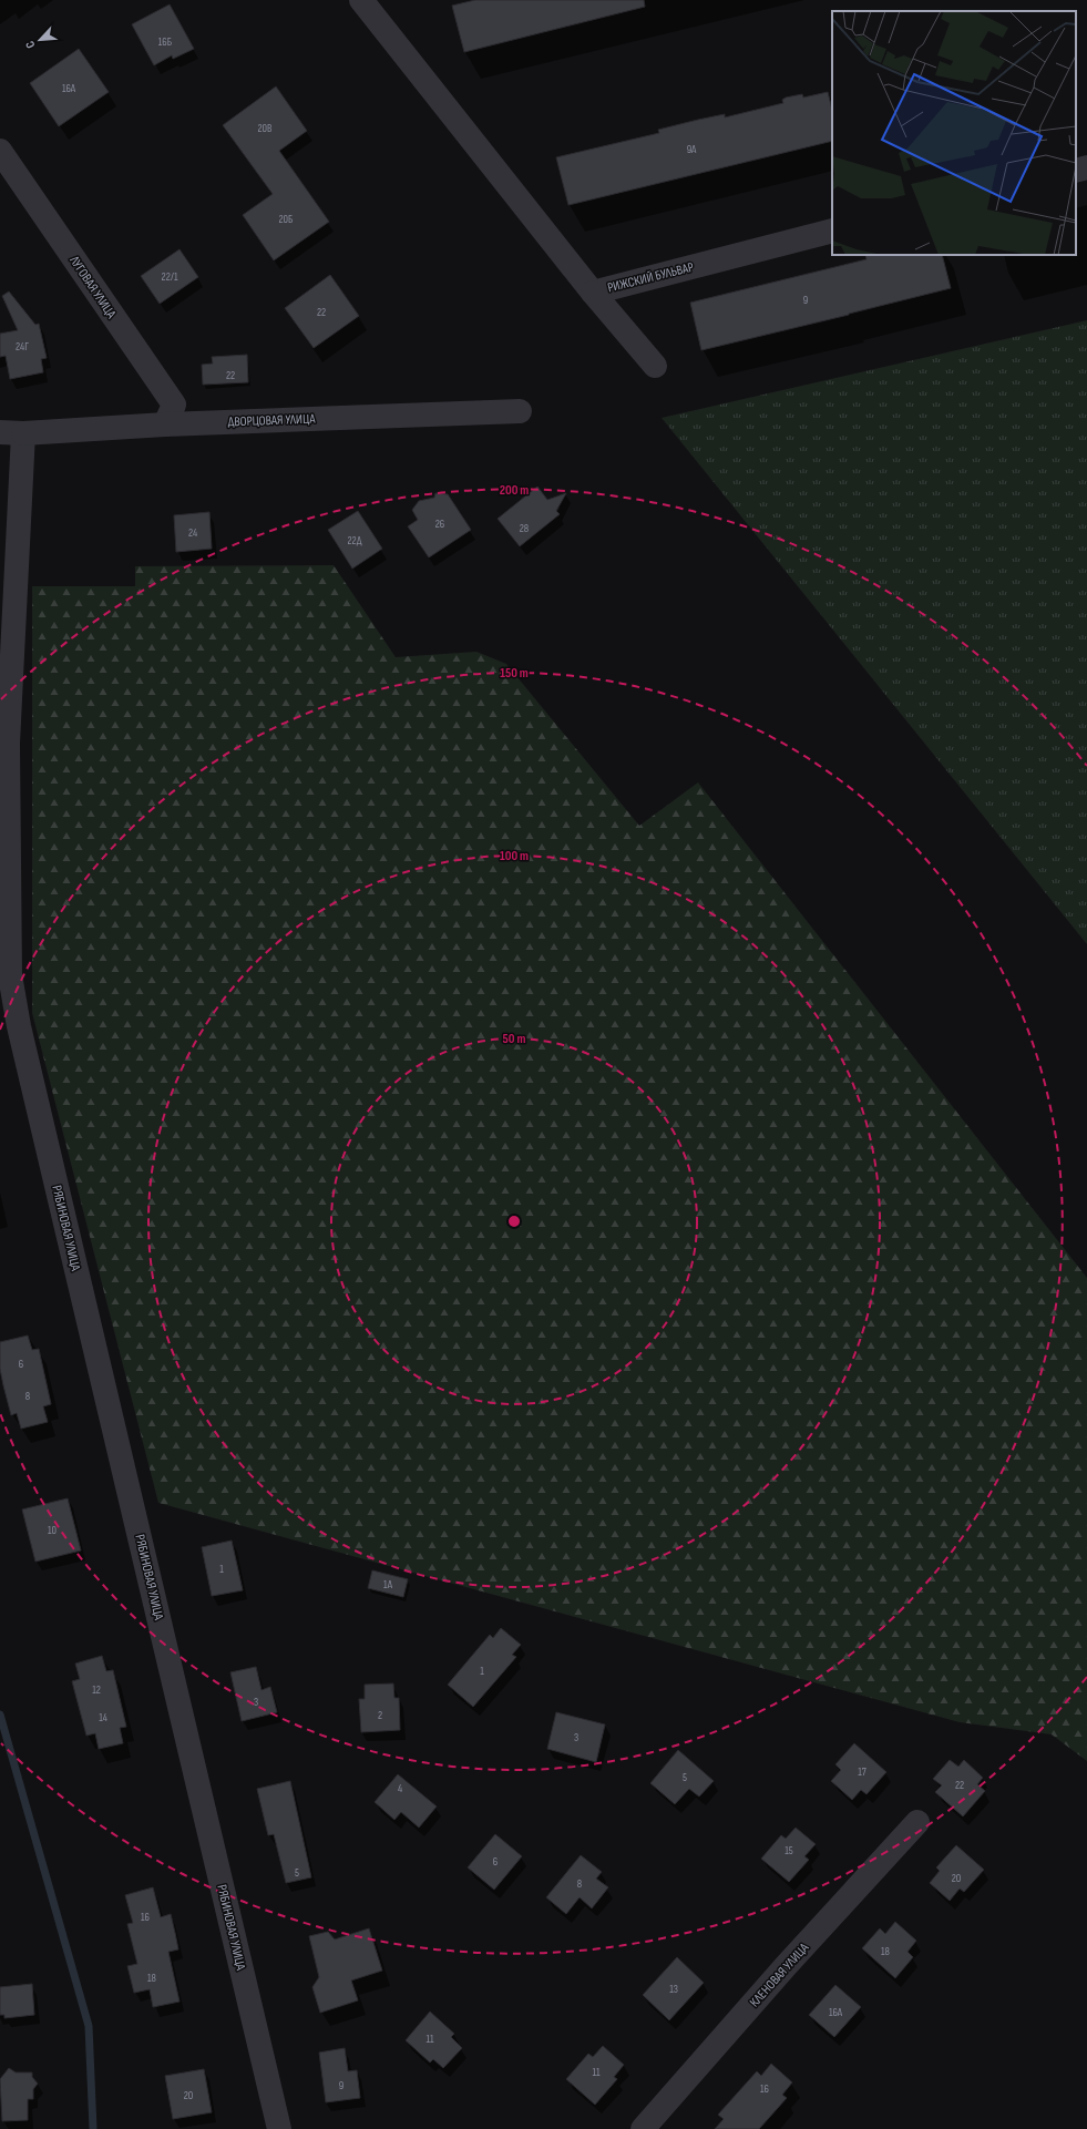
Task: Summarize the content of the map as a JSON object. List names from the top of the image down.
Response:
{
  "streets": {
    "street": [
      "РИЖСКИЙ БУЛЬВАР",
      "ЛУГОВАЯ УЛИЦА",
      "ДВОРЦОВАЯ УЛИЦА",
      "РЯБИНОВАЯ УЛИЦА",
      "КЛЕНОВАЯ УЛИЦА"
    ]
  },
  "crossings": [
    ["ЛУГОВАЯ УЛИЦА", "ДВОРЦОВАЯ УЛИЦА"],
    ["ДВОРЦОВАЯ УЛИЦА", "РЯБИНОВАЯ УЛИЦА"]
  ],
  "house_numbers": [
    "16Б",
    "16А",
    "20В",
    "9А",
    "20Б",
    "22/1",
    "9",
    "22",
    "24Г",
    "22",
    "26",
    "28",
    "24",
    "22Д",
    "6",
    "8",
    "10",
    "1",
    "1А",
    "1",
    "12",
    "3",
    "2",
    "14",
    "3",
    "17",
    "5",
    "22",
    "4",
    "15",
    "6",
    "5",
    "20",
    "8",
    "16",
    "18",
    "18",
    "13",
    "16А",
    "11",
    "11",
    "9",
    "16",
    "20"
  ],
  "north": "bottom left",
  "rings": [
    "200 m",
    "150 m",
    "100 m",
    "50 m"
  ]
}
